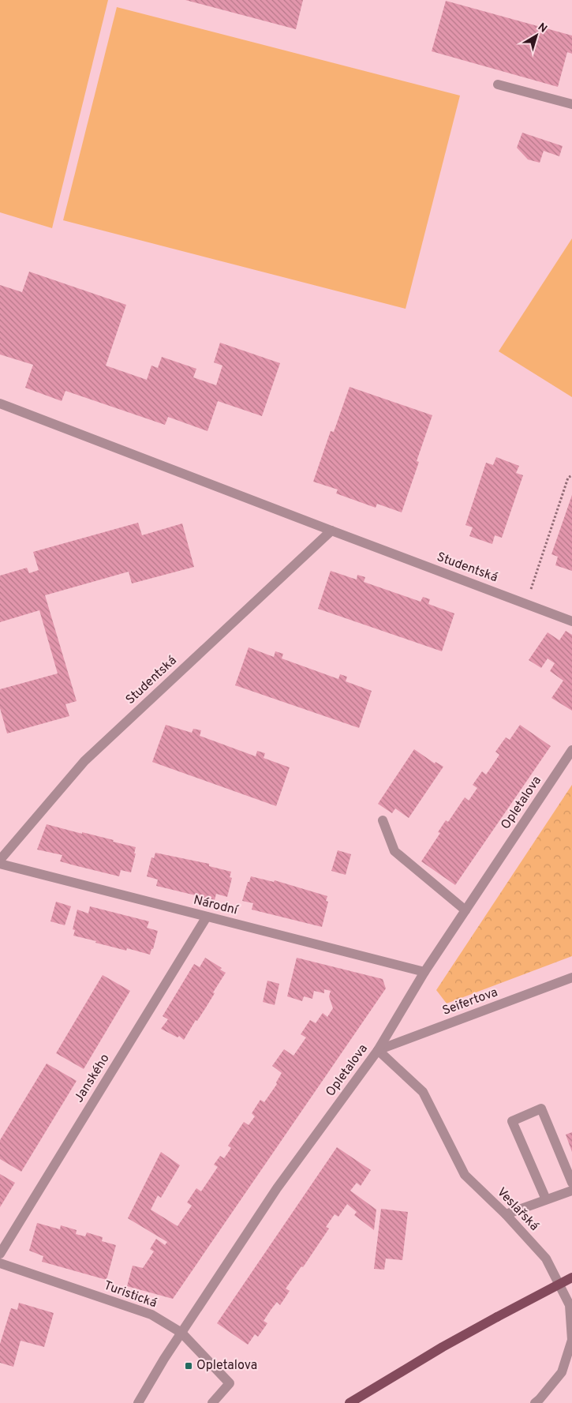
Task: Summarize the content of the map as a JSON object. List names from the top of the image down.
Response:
{
  "streets": {
    "street": [
      "Studentská",
      "Opletalova",
      "Národní",
      "Seifertova",
      "Janského",
      "Veslařská",
      "Turistická"
    ]
  },
  "crossings": [
    ["Opletalova", "Národní"],
    ["Opletalova", "Seifertova"],
    ["Opletalova", "Veslařská"],
    ["Opletalova", "Turistická"],
    ["Národní", "Janského"],
    ["Seifertova", "Veslařská"]
  ],
  "places": {
    "transit": ["Opletalova"]
  },
  "north": "top right"
}
